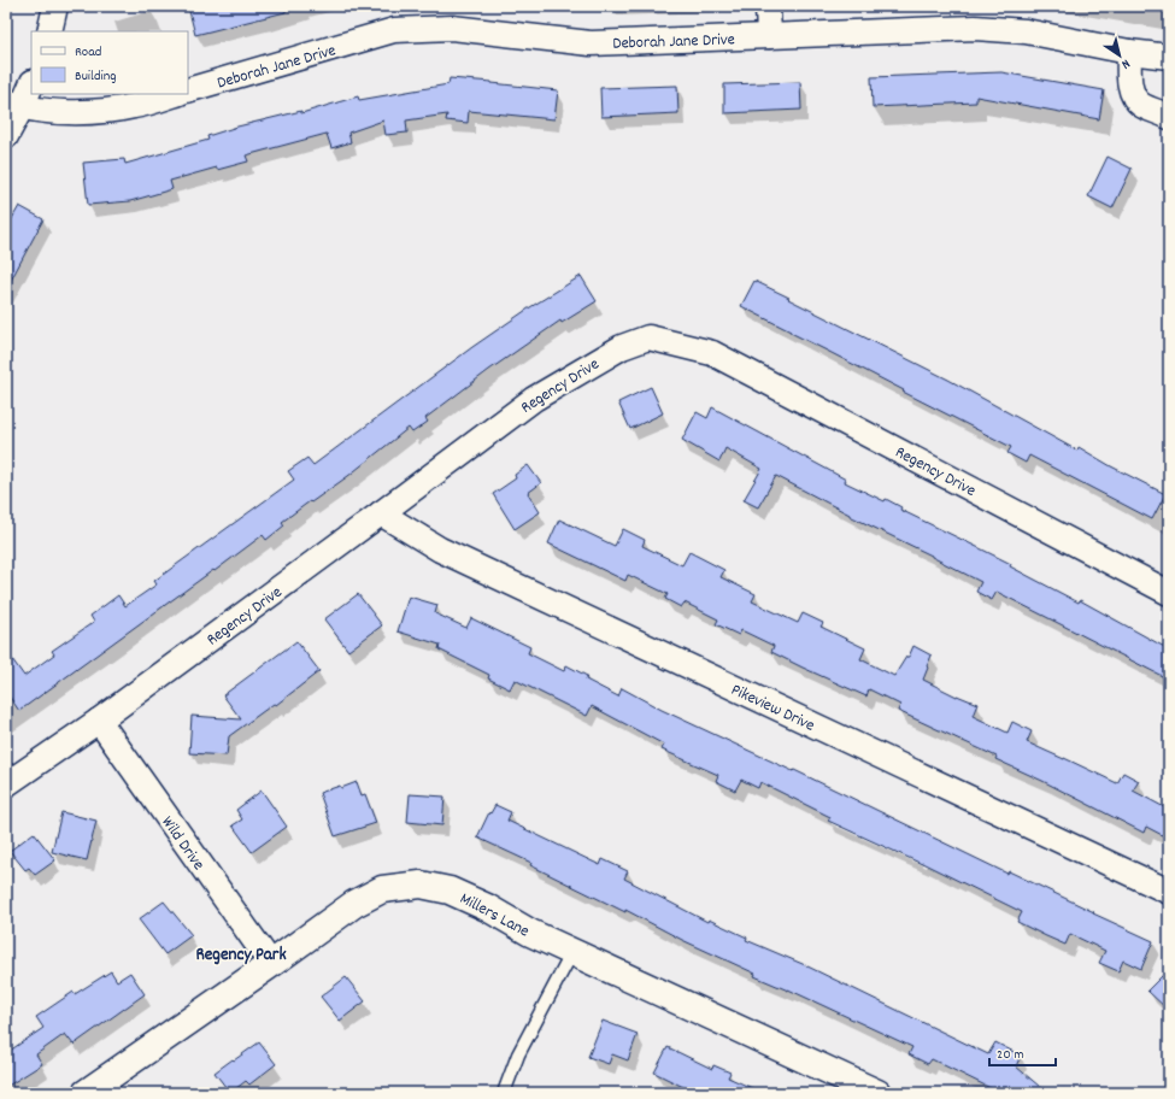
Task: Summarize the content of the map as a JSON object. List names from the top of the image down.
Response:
{
  "streets": {
    "street": [
      "Deborah Jane Drive",
      "Regency Drive",
      "Pikeview Drive",
      "Wild Drive",
      "Millers Lane"
    ]
  },
  "crossings": [
    ["Regency Drive", "Pikeview Drive"],
    ["Regency Drive", "Wild Drive"],
    ["Wild Drive", "Millers Lane"]
  ],
  "districts": ["Regency Park"],
  "legend": ["Road", "Building"],
  "scale_bar": "20 m",
  "north": "bottom right"
}
